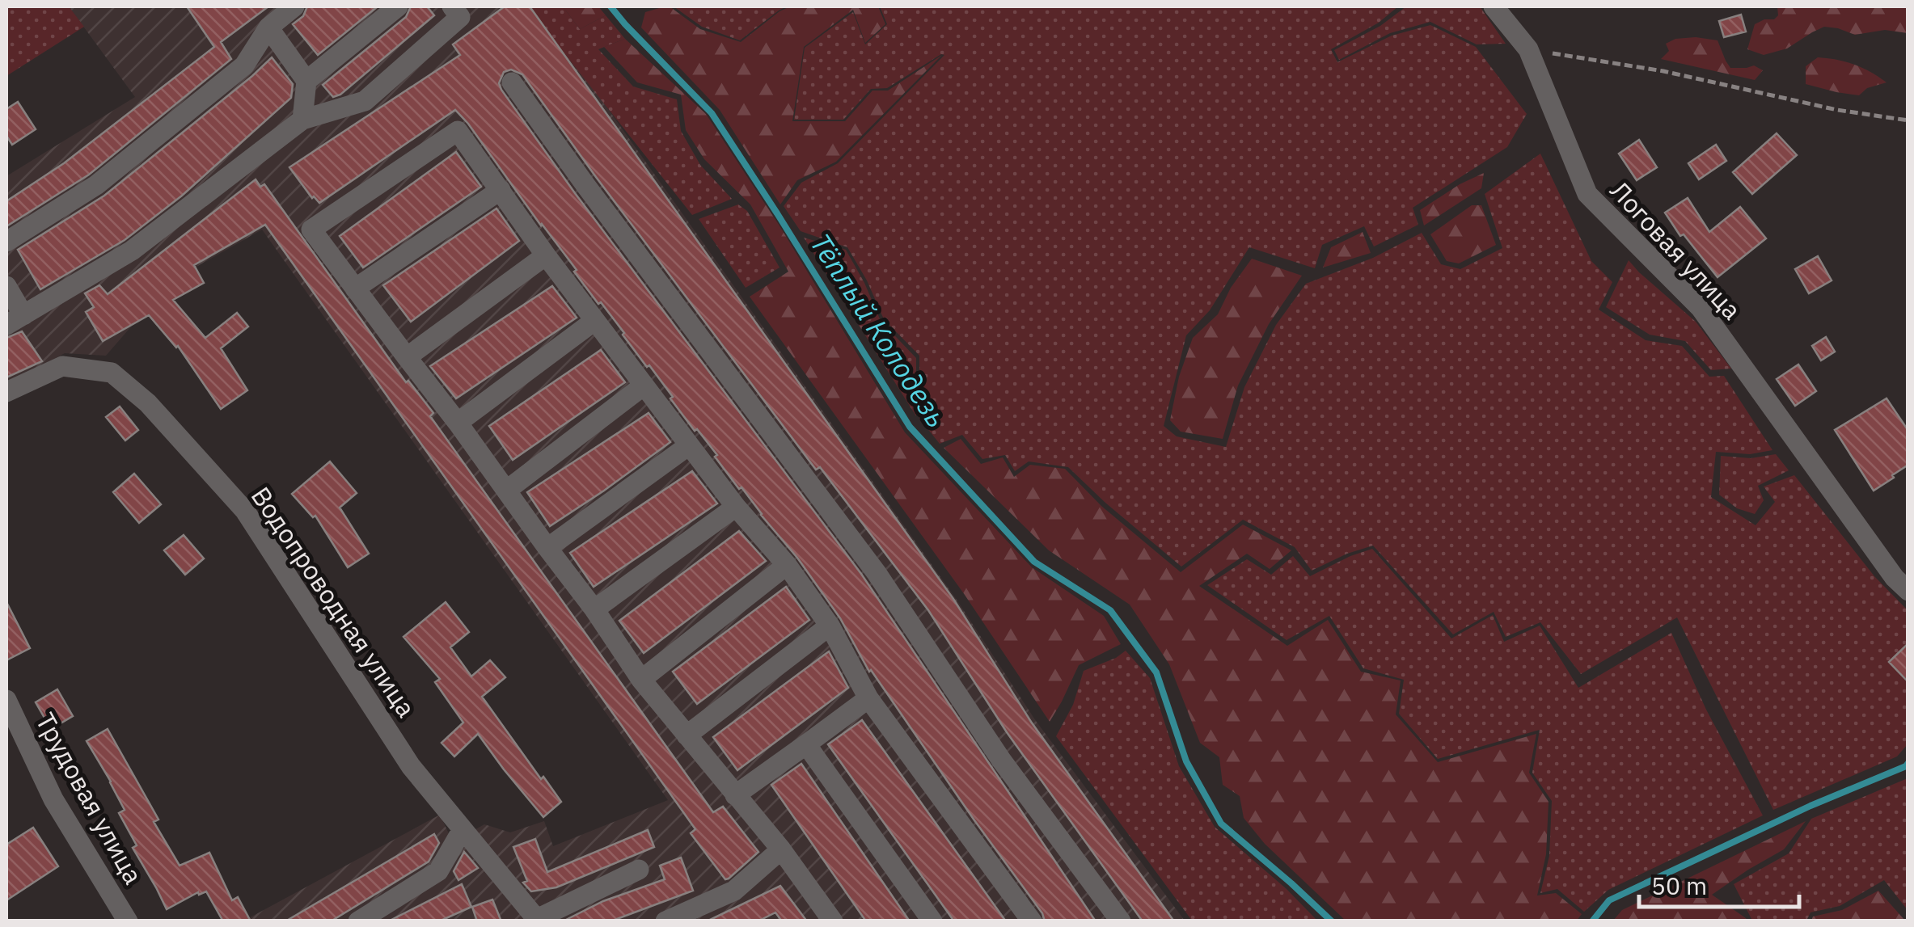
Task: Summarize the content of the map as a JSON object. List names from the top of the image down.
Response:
{
  "streets": {
    "street": ["Логовая улица", "Водопроводная улица", "Трудовая улица"]
  },
  "water": ["Тёплый Колодезь"],
  "scale_bar": "50 m"
}
